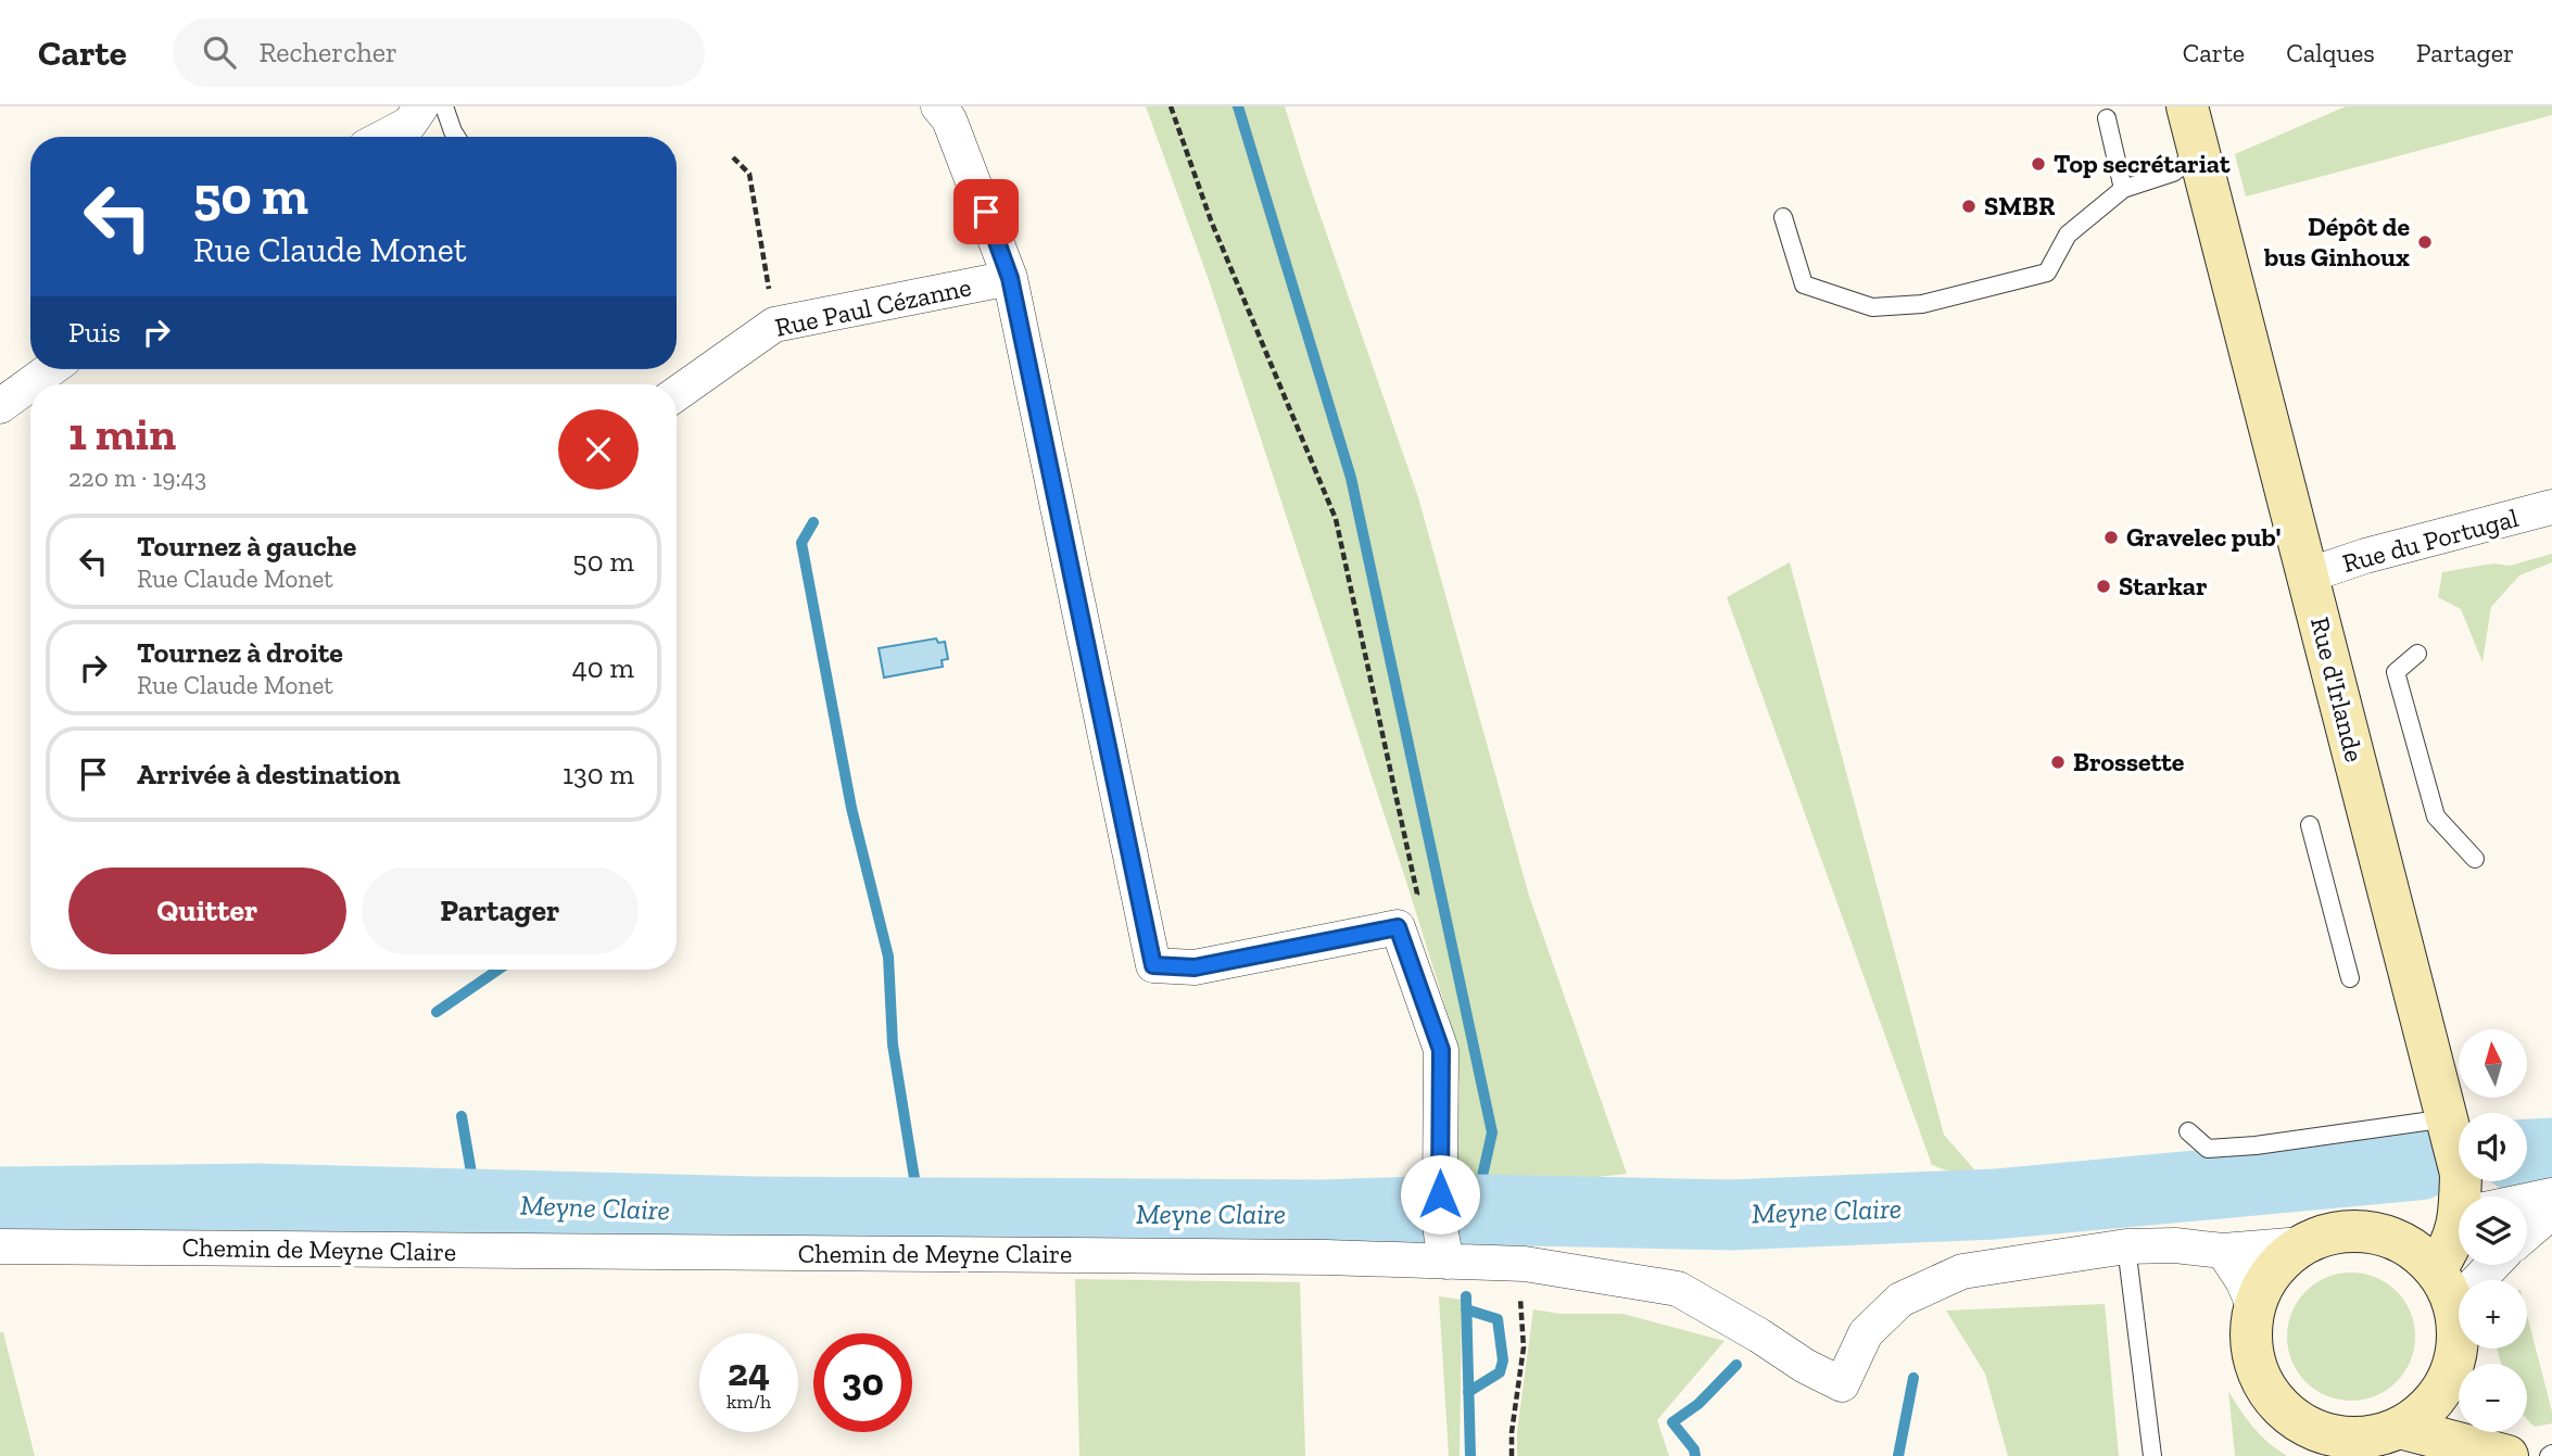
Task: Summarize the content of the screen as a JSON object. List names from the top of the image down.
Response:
{
  "streets": {
    "street": [
      "Rue Paul Cézanne",
      "Rue du Portugal",
      "Rue d'Irlande",
      "Chemin de Meyne Claire"
    ]
  },
  "crossings": [
    ["Rue du Portugal", "Rue d'Irlande"]
  ],
  "water": ["Meyne Claire"],
  "places": [
    "Top secrétariat",
    "SMBR",
    "Dépôt de bus Ginhoux",
    "Gravelec pub'",
    "Starkar",
    "Brossette"
  ],
  "north": "top",
  "page": {
    "header": "Carte",
    "search": "Rechercher",
    "nav": ["Carte", "Calques", "Partager"],
    "turn": ["50 m", "Rue Claude Monet"],
    "then": "Puis",
    "heading": ["1 min", "220 m · 19:43"],
    "list": [
      {
        "name": "Tournez à gauche",
        "note": "Rue Claude Monet",
        "value": "50 m"
      },
      {
        "name": "Tournez à droite",
        "note": "Rue Claude Monet",
        "value": "40 m"
      },
      {
        "name": "Arrivée à destination",
        "value": "130 m"
      }
    ],
    "buttons": ["Quitter", "Partager"],
    "map_buttons": ["+", "−"],
    "speed": "24 km/h",
    "limit": "30"
  }
}
